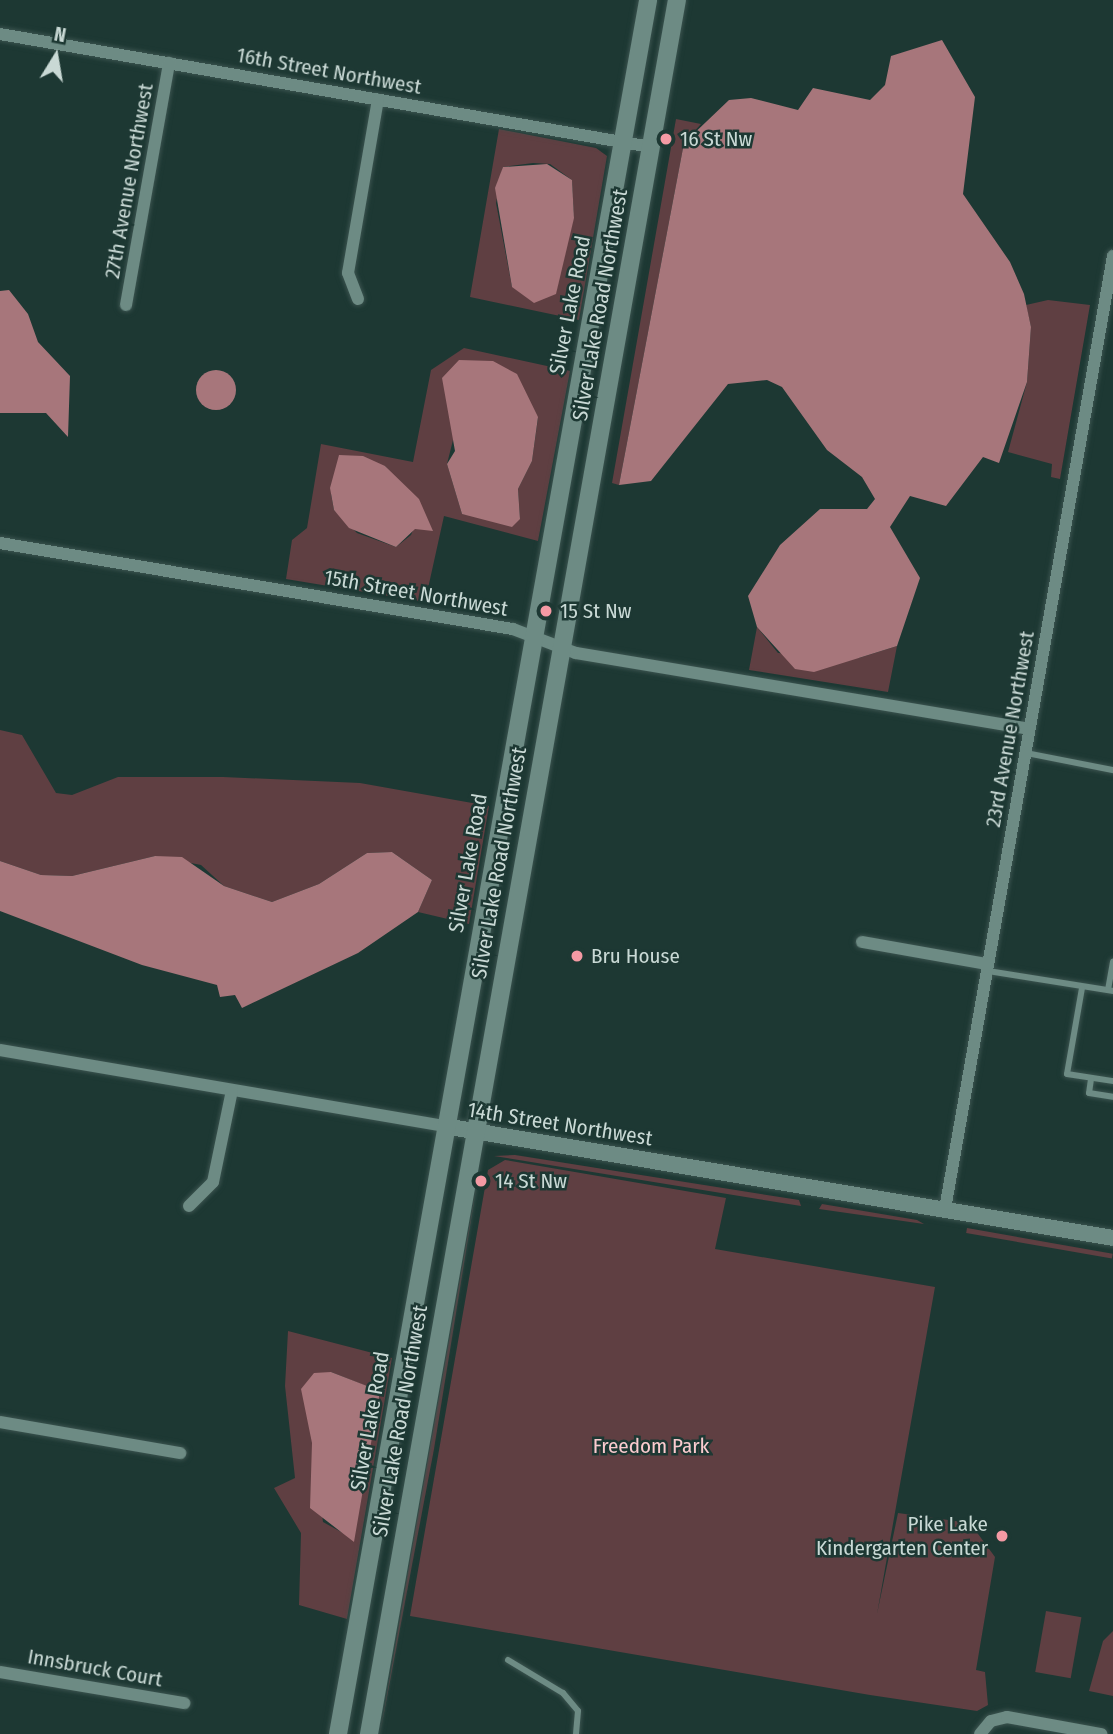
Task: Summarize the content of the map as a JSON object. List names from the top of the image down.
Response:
{
  "streets": {
    "main road": ["Silver Lake Road", "Silver Lake Road Northwest"],
    "street": [
      "16th Street Northwest",
      "27th Avenue Northwest",
      "15th Street Northwest",
      "23rd Avenue Northwest",
      "14th Street Northwest",
      "Innsbruck Court"
    ]
  },
  "crossings": [
    ["16th Street Northwest", "27th Avenue Northwest"],
    ["16th Street Northwest", "Silver Lake Road"],
    ["16th Street Northwest", "Silver Lake Road Northwest"],
    ["Silver Lake Road", "15th Street Northwest"],
    ["Silver Lake Road", "14th Street Northwest"],
    ["Silver Lake Road Northwest", "15th Street Northwest"],
    ["Silver Lake Road Northwest", "14th Street Northwest"],
    ["15th Street Northwest", "23rd Avenue Northwest"],
    ["23rd Avenue Northwest", "14th Street Northwest"]
  ],
  "parks": ["Freedom Park"],
  "places": [
    "16 St Nw",
    "15 St Nw",
    "Bru House",
    "14 St Nw",
    "Pike Lake Kindergarten Center"
  ],
  "north": "top"
}
